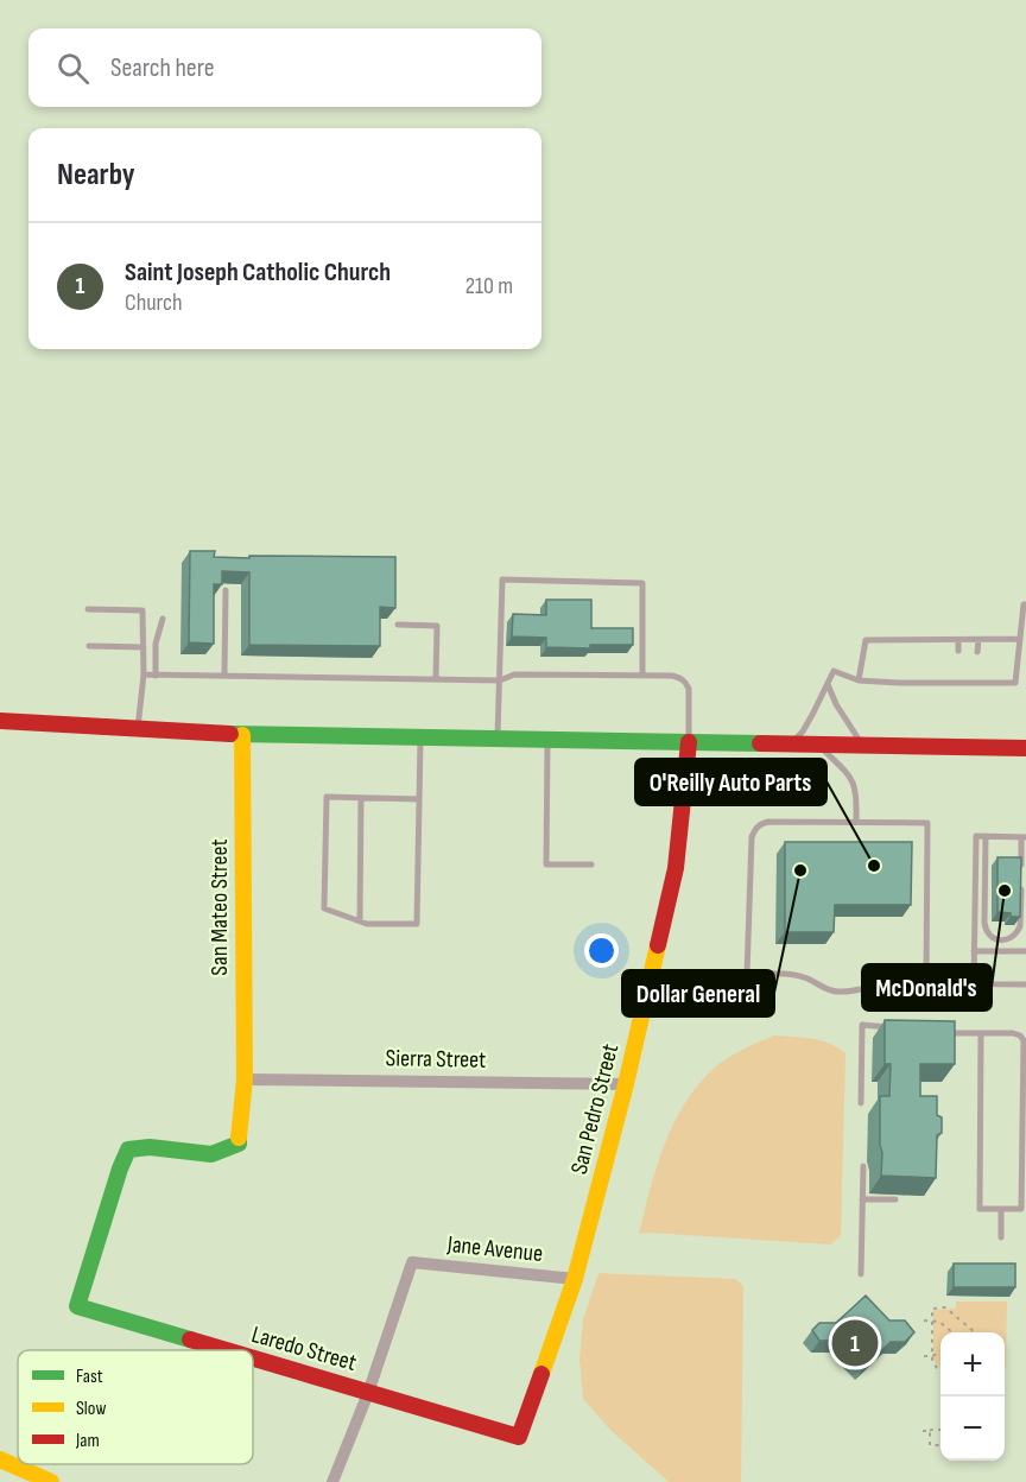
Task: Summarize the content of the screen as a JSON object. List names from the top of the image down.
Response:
{
  "streets": {
    "street": [
      "San Mateo Street",
      "Sierra Street",
      "San Pedro Street",
      "Jane Avenue",
      "Laredo Street"
    ]
  },
  "crossings": [
    ["San Mateo Street", "Sierra Street"],
    ["San Mateo Street", "Laredo Street"],
    ["Sierra Street", "San Pedro Street"],
    ["San Pedro Street", "Jane Avenue"],
    ["San Pedro Street", "Laredo Street"],
    ["Jane Avenue", "Laredo Street"]
  ],
  "places": ["O'Reilly Auto Parts", "Dollar General", "McDonald's"],
  "legend": ["Fast", "Slow", "Jam"],
  "page": {
    "search": "Search here",
    "heading": "Nearby",
    "list": [
      {
        "mark": "1",
        "name": "Saint Joseph Catholic Church",
        "note": "Church",
        "value": "210 m"
      }
    ],
    "pins": "1",
    "map_buttons": ["+", "−"]
  }
}
